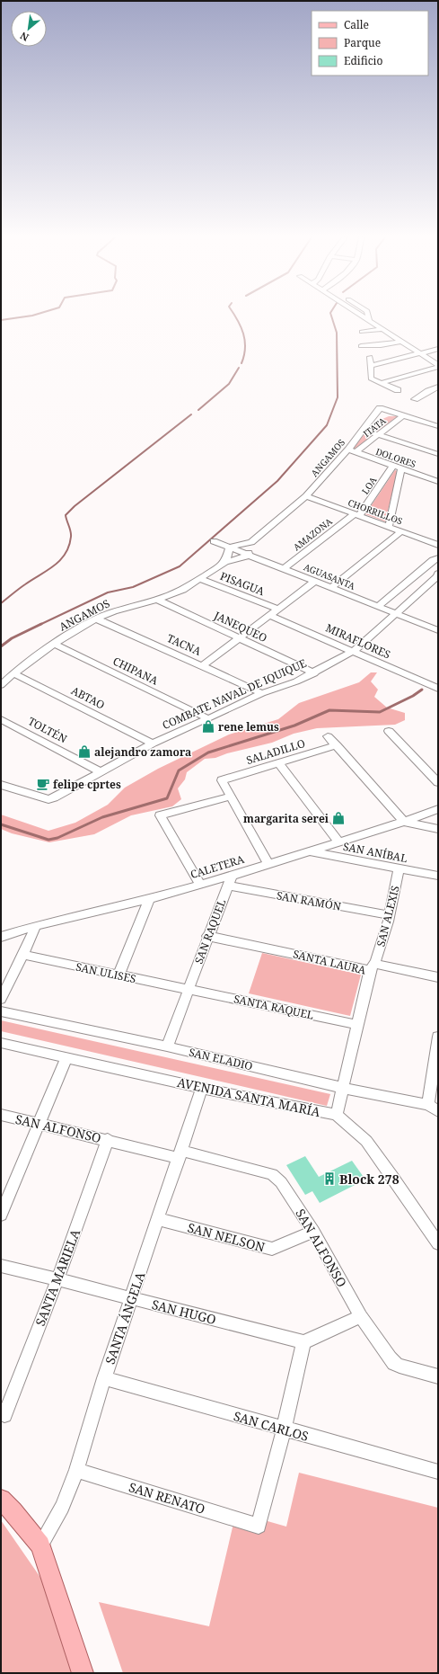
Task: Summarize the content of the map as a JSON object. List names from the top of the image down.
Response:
{
  "streets": {
    "street": [
      "ITATA",
      "ANGAMOS",
      "DOLORES",
      "LOA",
      "CHORRILLOS",
      "AMAZONA",
      "AGUASANTA",
      "PISAGUA",
      "JANEQUEO",
      "MIRAFLORES",
      "TACNA",
      "CHIPANA",
      "COMBATE NAVAL DE IQUIQUE",
      "ABTAO",
      "TOLTÉN",
      "SALADILLO",
      "SAN ANÍBAL",
      "CALETERA",
      "SAN RAMÓN",
      "SAN ALEXIS",
      "SAN RAQUEL",
      "SANTA LAURA",
      "SAN ULISES",
      "SANTA RAQUEL",
      "SAN ELADIO",
      "AVENIDA SANTA MARÍA",
      "SAN ALFONSO",
      "SAN NELSON",
      "SANTA MARIELA",
      "SAN HUGO",
      "SANTA ÁNGELA",
      "SAN CARLOS",
      "SAN RENATO"
    ]
  },
  "crossings": [
    ["ITATA", "ANGAMOS"],
    ["ITATA", "DOLORES"],
    ["ANGAMOS", "DOLORES"],
    ["ANGAMOS", "CHORRILLOS"],
    ["ANGAMOS", "AGUASANTA"],
    ["ANGAMOS", "PISAGUA"],
    ["ANGAMOS", "JANEQUEO"],
    ["ANGAMOS", "TACNA"],
    ["ANGAMOS", "CHIPANA"],
    ["ANGAMOS", "ABTAO"],
    ["DOLORES", "LOA"],
    ["LOA", "CHORRILLOS"],
    ["LOA", "AMAZONA"],
    ["CHORRILLOS", "AMAZONA"],
    ["AMAZONA", "AGUASANTA"],
    ["AGUASANTA", "COMBATE NAVAL DE IQUIQUE"],
    ["JANEQUEO", "COMBATE NAVAL DE IQUIQUE"],
    ["MIRAFLORES", "COMBATE NAVAL DE IQUIQUE"],
    ["TACNA", "COMBATE NAVAL DE IQUIQUE"],
    ["CHIPANA", "COMBATE NAVAL DE IQUIQUE"],
    ["COMBATE NAVAL DE IQUIQUE", "ABTAO"],
    ["COMBATE NAVAL DE IQUIQUE", "TOLTÉN"],
    ["SAN ANÍBAL", "CALETERA"],
    ["SAN ANÍBAL", "SAN ALEXIS"],
    ["CALETERA", "SAN RAQUEL"],
    ["SAN RAMÓN", "SAN ALEXIS"],
    ["SAN RAMÓN", "SAN RAQUEL"],
    ["SAN ALEXIS", "SANTA LAURA"],
    ["SAN RAQUEL", "SANTA LAURA"],
    ["SAN RAQUEL", "SAN ULISES"],
    ["SAN RAQUEL", "SANTA RAQUEL"],
    ["SAN RAQUEL", "SAN ELADIO"],
    ["SANTA LAURA", "SANTA RAQUEL"],
    ["SANTA LAURA", "SAN ELADIO"],
    ["SANTA LAURA", "AVENIDA SANTA MARÍA"],
    ["SAN ULISES", "SANTA RAQUEL"],
    ["AVENIDA SANTA MARÍA", "SANTA ÁNGELA"],
    ["SAN ALFONSO", "SAN NELSON"],
    ["SAN ALFONSO", "SANTA MARIELA"],
    ["SAN ALFONSO", "SANTA ÁNGELA"],
    ["SAN NELSON", "SANTA ÁNGELA"],
    ["SANTA MARIELA", "SAN HUGO"],
    ["SAN HUGO", "SANTA ÁNGELA"],
    ["SANTA ÁNGELA", "SAN CARLOS"],
    ["SANTA ÁNGELA", "SAN RENATO"],
    ["SAN CARLOS", "SAN RENATO"]
  ],
  "places": {
    "shop": ["rene lemus", "alejandro zamora", "margarita serei"],
    "cafe": ["felipe cprtes"],
    "building": ["Block 278"]
  },
  "legend": ["Calle", "Parque", "Edificio"],
  "north": "bottom left"
}
